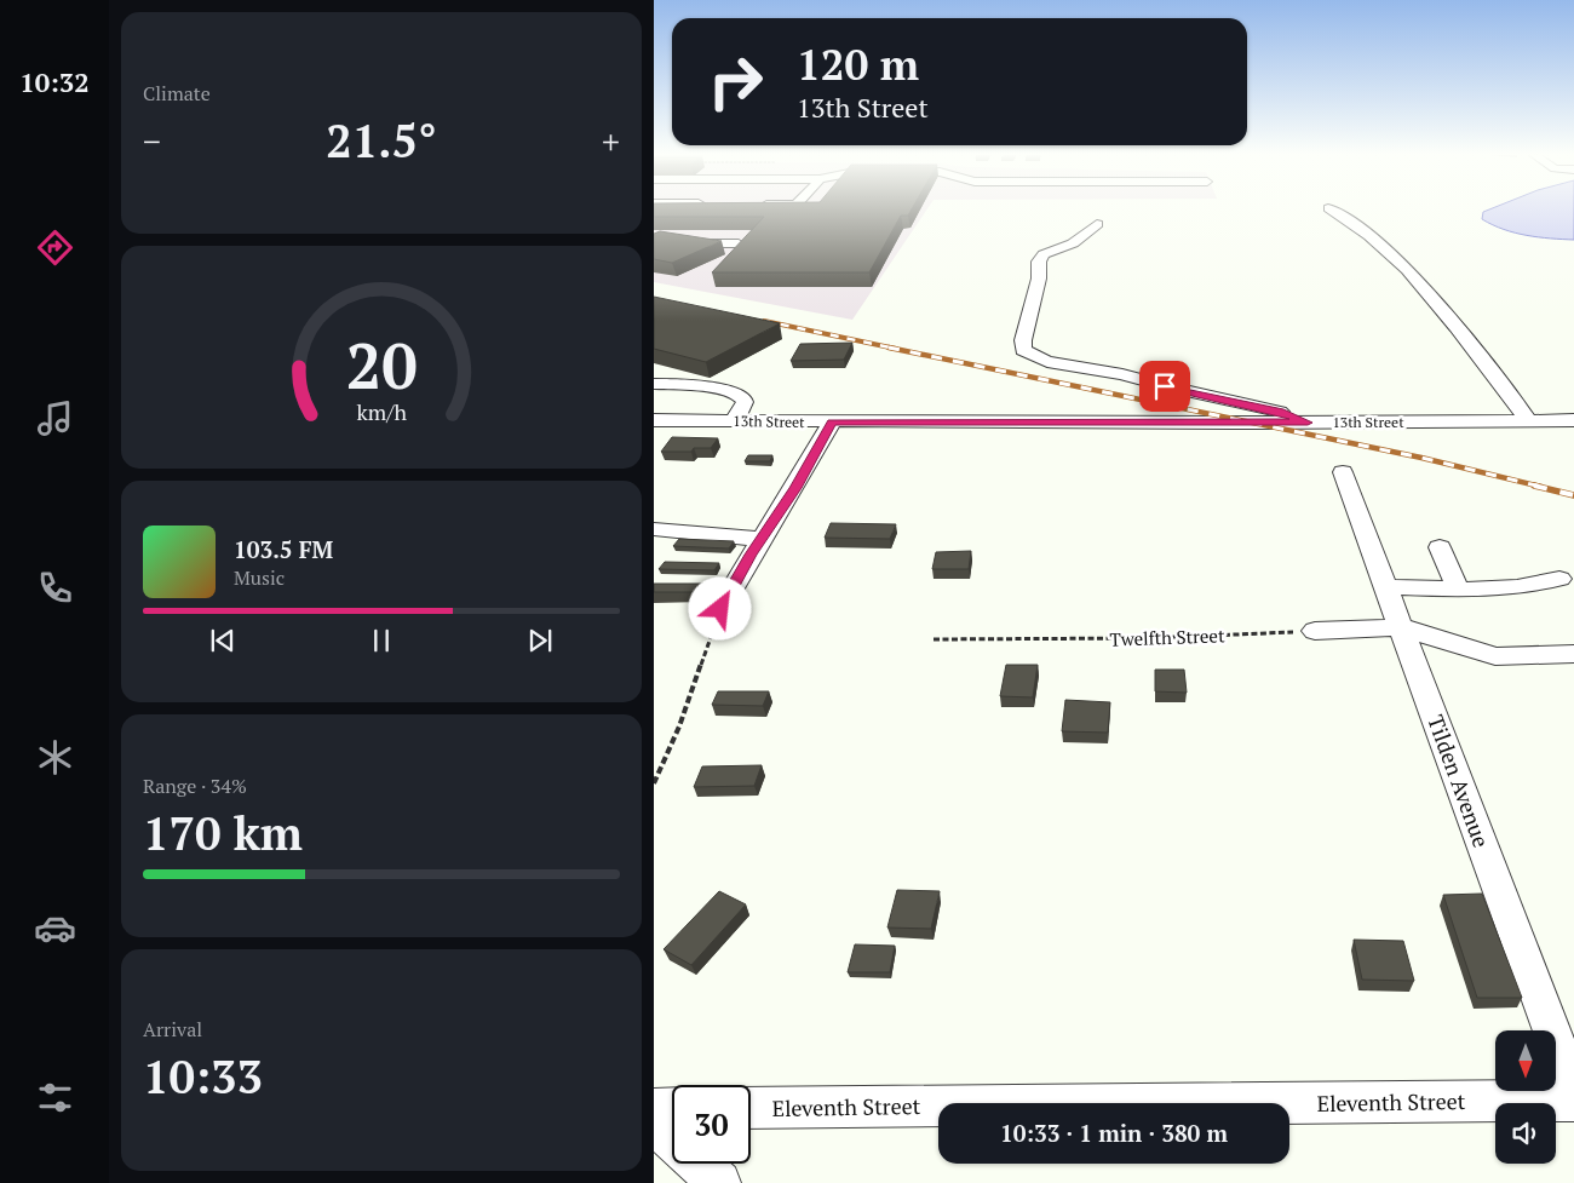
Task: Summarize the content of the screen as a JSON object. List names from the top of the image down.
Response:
{
  "streets": {
    "street": ["13th Street", "Tilden Avenue", "Eleventh Street"],
    "path": ["Twelfth Street"]
  },
  "north": "bottom",
  "page": {
    "tabs": "10:32",
    "tile": [
      "Climate",
      ["Range · 34%", "170 km"],
      ["Arrival", "10:33"]
    ],
    "turn": ["120 m", "13th Street"],
    "heat": ["−", "21.5°", "+"],
    "song": ["103.5 FM", "Music"],
    "limit": "30",
    "trip": "10:33 · 1 min · 380 m",
    "gauge": ["20", "km/h"]
  }
}
